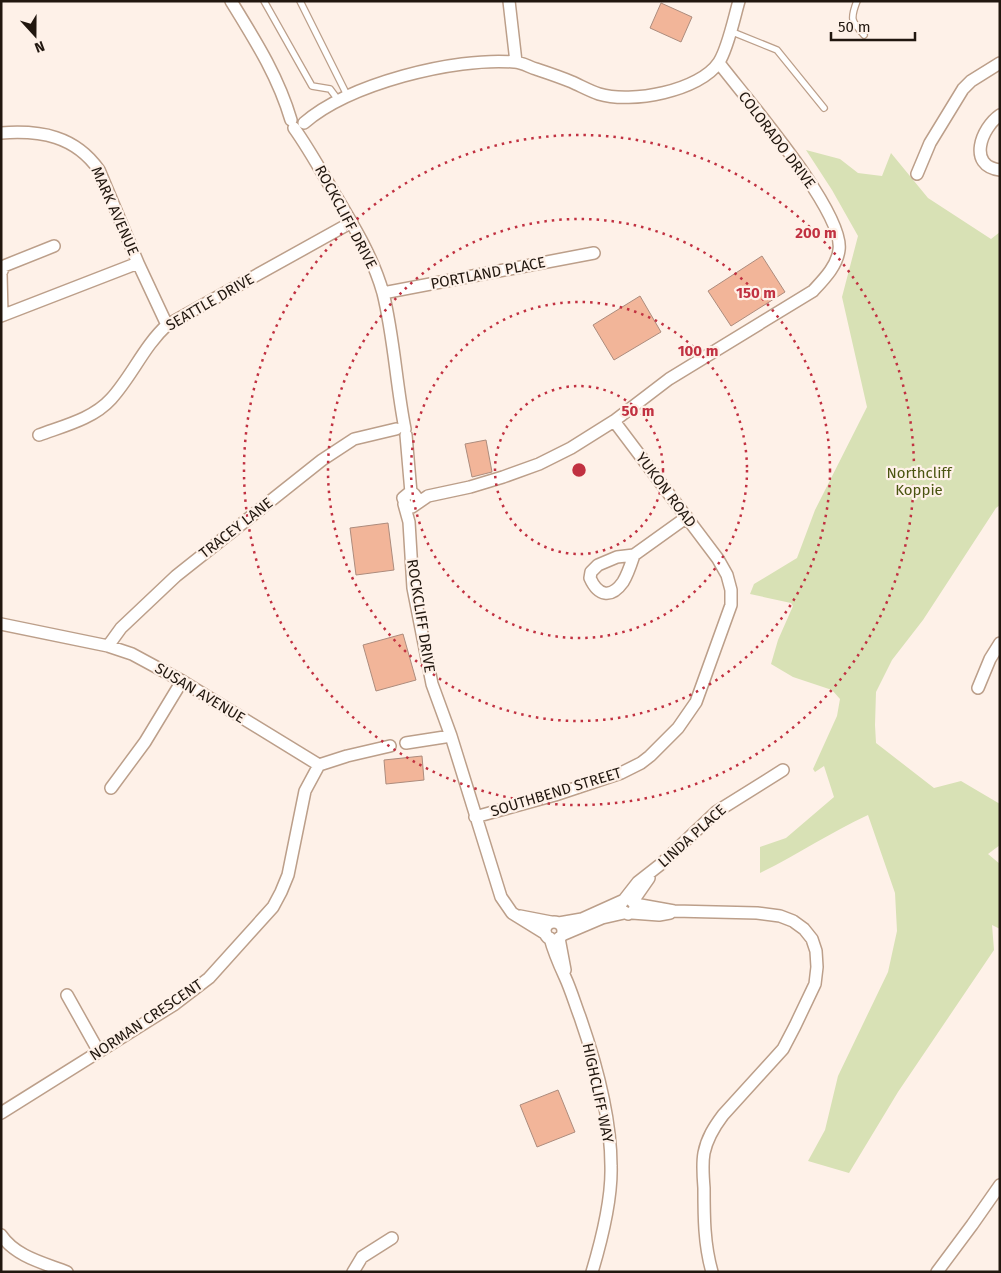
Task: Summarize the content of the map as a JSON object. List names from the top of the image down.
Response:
{
  "streets": {
    "street": [
      "COLORADO DRIVE",
      "MARK AVENUE",
      "ROCKCLIFF DRIVE",
      "PORTLAND PLACE",
      "SEATTLE DRIVE",
      "YUKON ROAD",
      "TRACEY LANE",
      "SUSAN AVENUE",
      "SOUTHBEND STREET",
      "LINDA PLACE",
      "NORMAN CRESCENT",
      "HIGHCLIFF WAY"
    ]
  },
  "crossings": [
    ["COLORADO DRIVE", "YUKON ROAD"],
    ["MARK AVENUE", "SEATTLE DRIVE"],
    ["ROCKCLIFF DRIVE", "PORTLAND PLACE"],
    ["ROCKCLIFF DRIVE", "SEATTLE DRIVE"],
    ["ROCKCLIFF DRIVE", "TRACEY LANE"],
    ["YUKON ROAD", "SOUTHBEND STREET"],
    ["TRACEY LANE", "SUSAN AVENUE"],
    ["SUSAN AVENUE", "NORMAN CRESCENT"]
  ],
  "parks": ["Northcliff Koppie"],
  "scale_bar": "50 m",
  "north": "bottom",
  "rings": [
    "200 m",
    "150 m",
    "100 m",
    "50 m"
  ]
}
